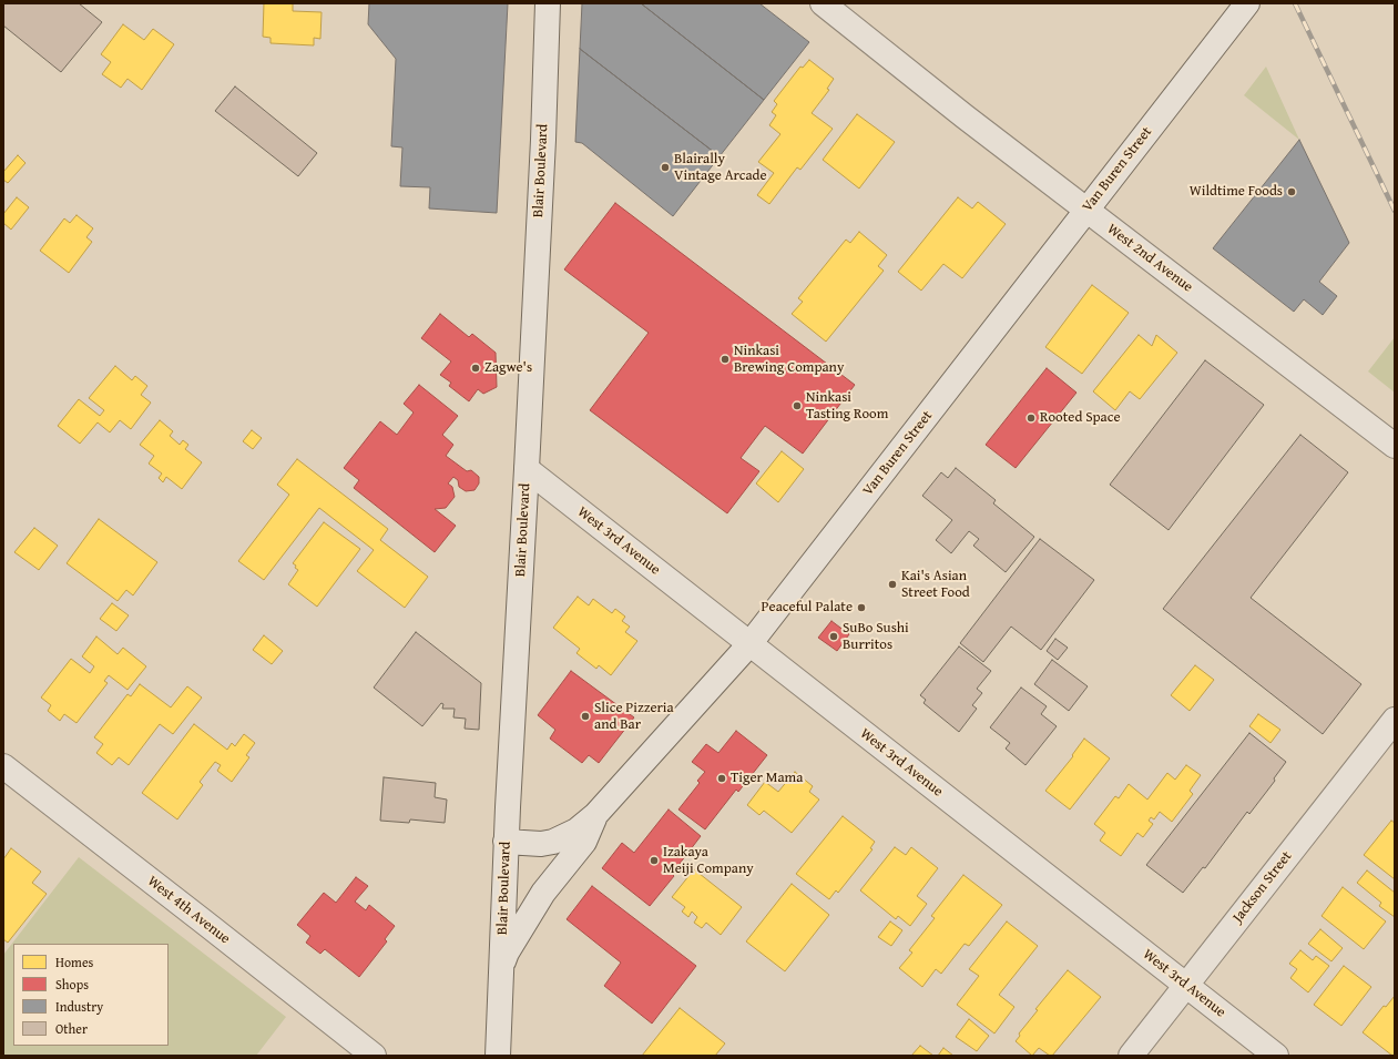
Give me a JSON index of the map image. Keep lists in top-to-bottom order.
{
  "streets": {
    "street": [
      "Van Buren Street",
      "Blair Boulevard",
      "West 2nd Avenue",
      "West 3rd Avenue",
      "Jackson Street",
      "West 4th Avenue"
    ]
  },
  "crossings": [
    ["Van Buren Street", "Blair Boulevard"],
    ["Van Buren Street", "West 2nd Avenue"],
    ["Van Buren Street", "West 3rd Avenue"],
    ["Blair Boulevard", "West 3rd Avenue"],
    ["West 3rd Avenue", "Jackson Street"]
  ],
  "places": [
    "Blairally Vintage Arcade",
    "Wildtime Foods",
    "Ninkasi Brewing Company",
    "Zagwe's",
    "Ninkasi Tasting Room",
    "Rooted Space",
    "Kai's Asian Street Food",
    "Peaceful Palate",
    "SuBo Sushi Burritos",
    "Slice Pizzeria and Bar",
    "Tiger Mama",
    "Izakaya Meiji Company"
  ],
  "legend": [
    "Homes",
    "Shops",
    "Industry",
    "Other"
  ]
}
